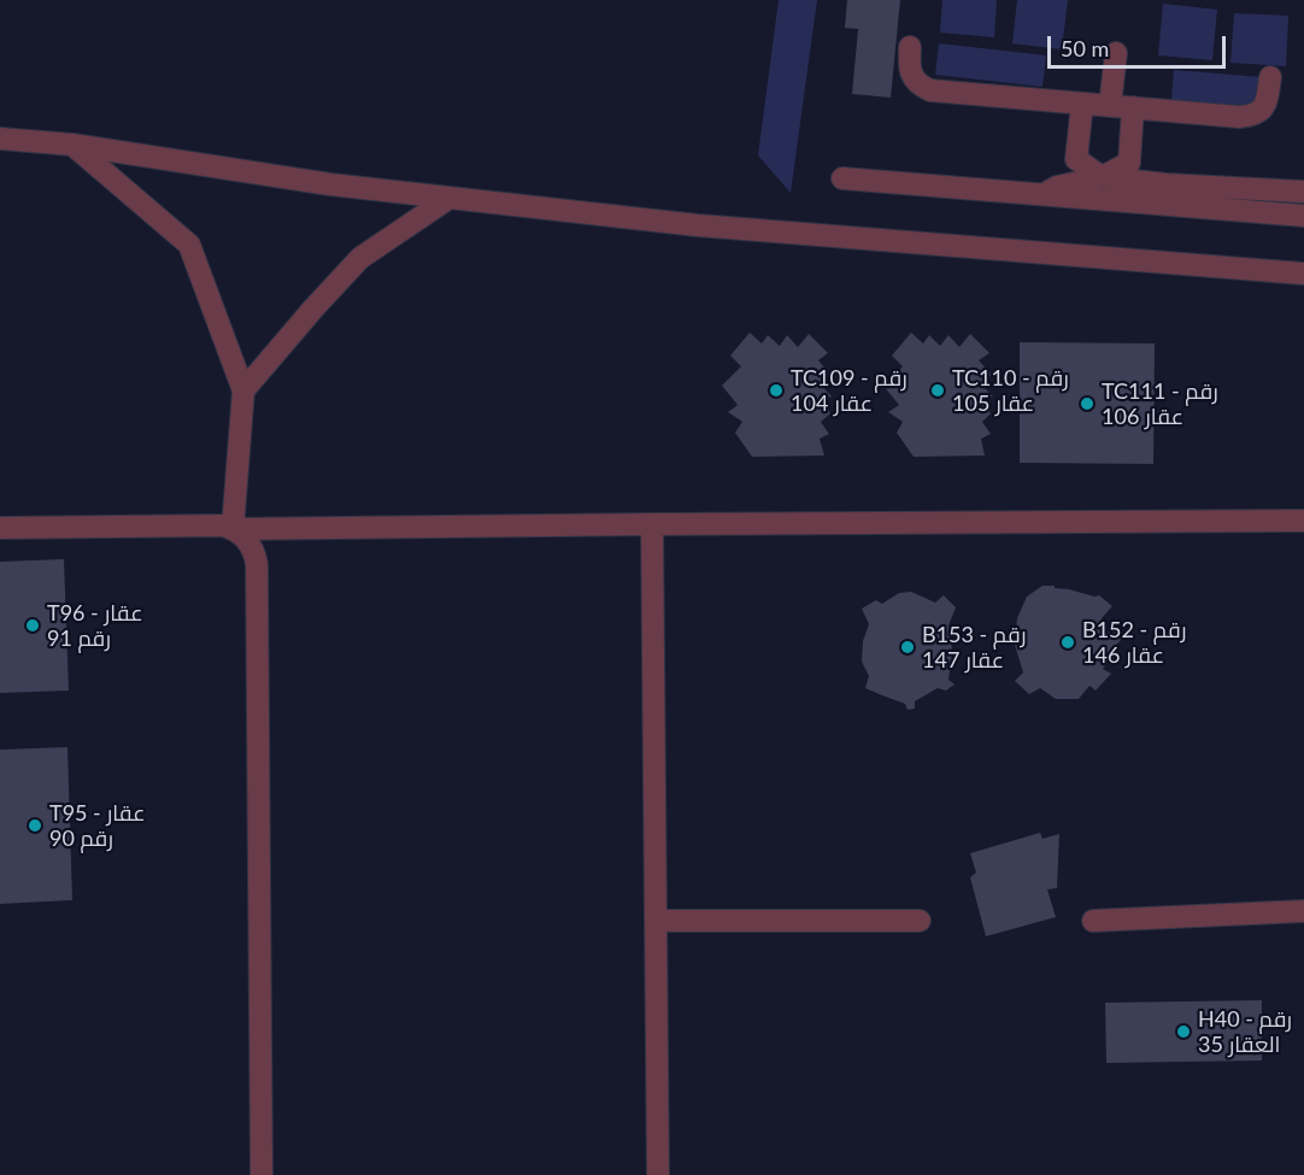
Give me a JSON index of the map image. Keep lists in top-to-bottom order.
{
  "places": [
    "TC109 - رقم عقار 104",
    "TC110 - رقم عقار 105",
    "TC111 - رقم عقار 106",
    "T96 - عقار رقم 91",
    "B152 - رقم عقار 146",
    "B153 - رقم عقار 147",
    "T95 - عقار رقم 90",
    "H40 - رقم العقار 35"
  ],
  "scale_bar": "50 m"
}
